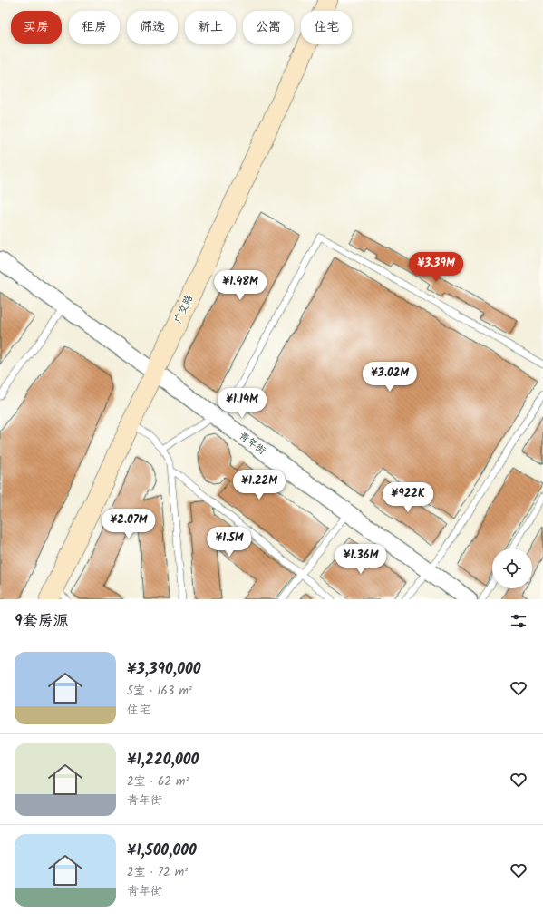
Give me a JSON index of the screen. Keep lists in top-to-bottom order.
{
  "streets": {
    "main road": ["广交路"],
    "street": ["青年街"]
  },
  "crossings": [
    ["广交路", "青年街"]
  ],
  "page": {
    "chip": [
      "买房",
      "租房",
      "筛选",
      "新上",
      "公寓",
      "住宅"
    ],
    "price": [
      "¥3.39M",
      "¥1.48M",
      "¥3.02M",
      "¥1.14M",
      "¥1.22M",
      "¥922K",
      "¥2.07M",
      "¥1.5M",
      "¥1.36M"
    ],
    "heading": "9套房源",
    "list": [
      {
        "name": "¥3,390,000",
        "note": "5室 · 163 m² · 住宅"
      },
      {
        "name": "¥1,220,000",
        "note": "2室 · 62 m² · 青年街"
      },
      {
        "name": "¥1,500,000",
        "note": "2室 · 72 m² · 青年街"
      }
    ]
  }
}
